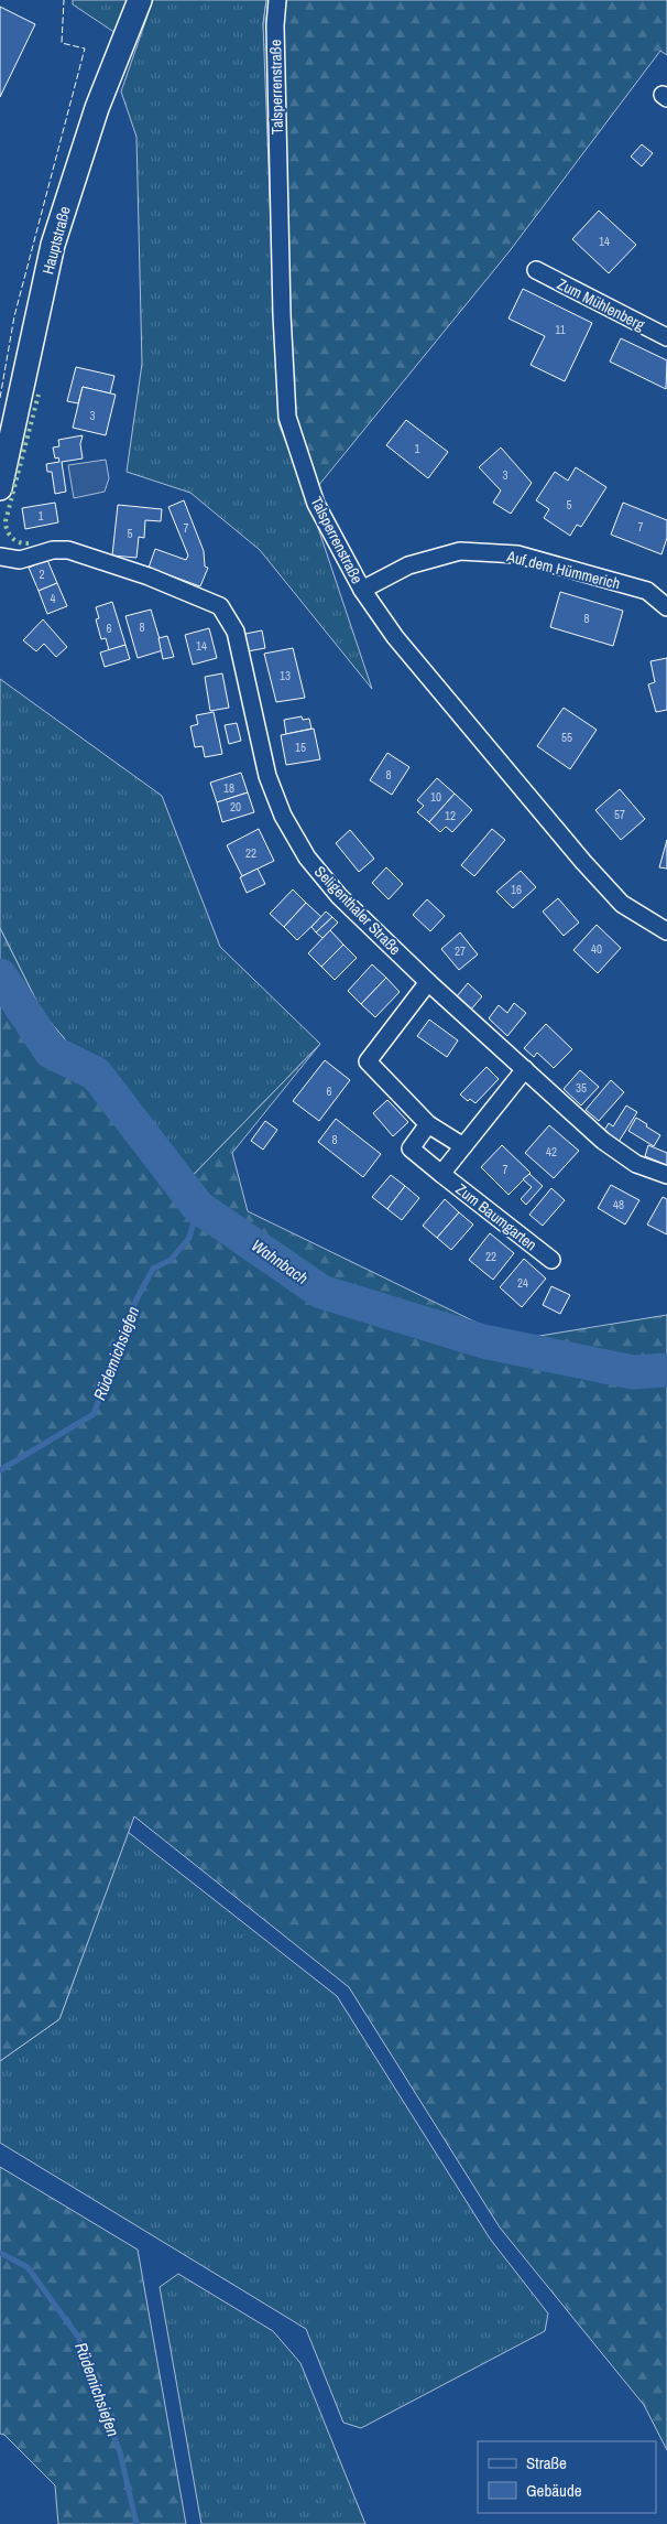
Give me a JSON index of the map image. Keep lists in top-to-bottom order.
{
  "streets": {
    "main road": ["Hauptstraße"],
    "street": [
      "Talsperrenstraße",
      "Zum Mühlenberg",
      "Auf dem Hümmerich",
      "Seligenthaler Straße",
      "Zum Baumgarten"
    ]
  },
  "crossings": [
    ["Talsperrenstraße", "Auf dem Hümmerich"],
    ["Seligenthaler Straße", "Zum Baumgarten"]
  ],
  "water": ["Wahnbach", "Rüdemichsiefen"],
  "house_numbers": [
    "14",
    "11",
    "3",
    "1",
    "3",
    "5",
    "1",
    "7",
    "7",
    "5",
    "2",
    "4",
    "8",
    "8",
    "6",
    "14",
    "13",
    "55",
    "15",
    "8",
    "18",
    "10",
    "20",
    "57",
    "12",
    "22",
    "16",
    "40",
    "27",
    "35",
    "6",
    "8",
    "42",
    "7",
    "48",
    "22",
    "24"
  ],
  "legend": ["Straße", "Gebäude"]
}
